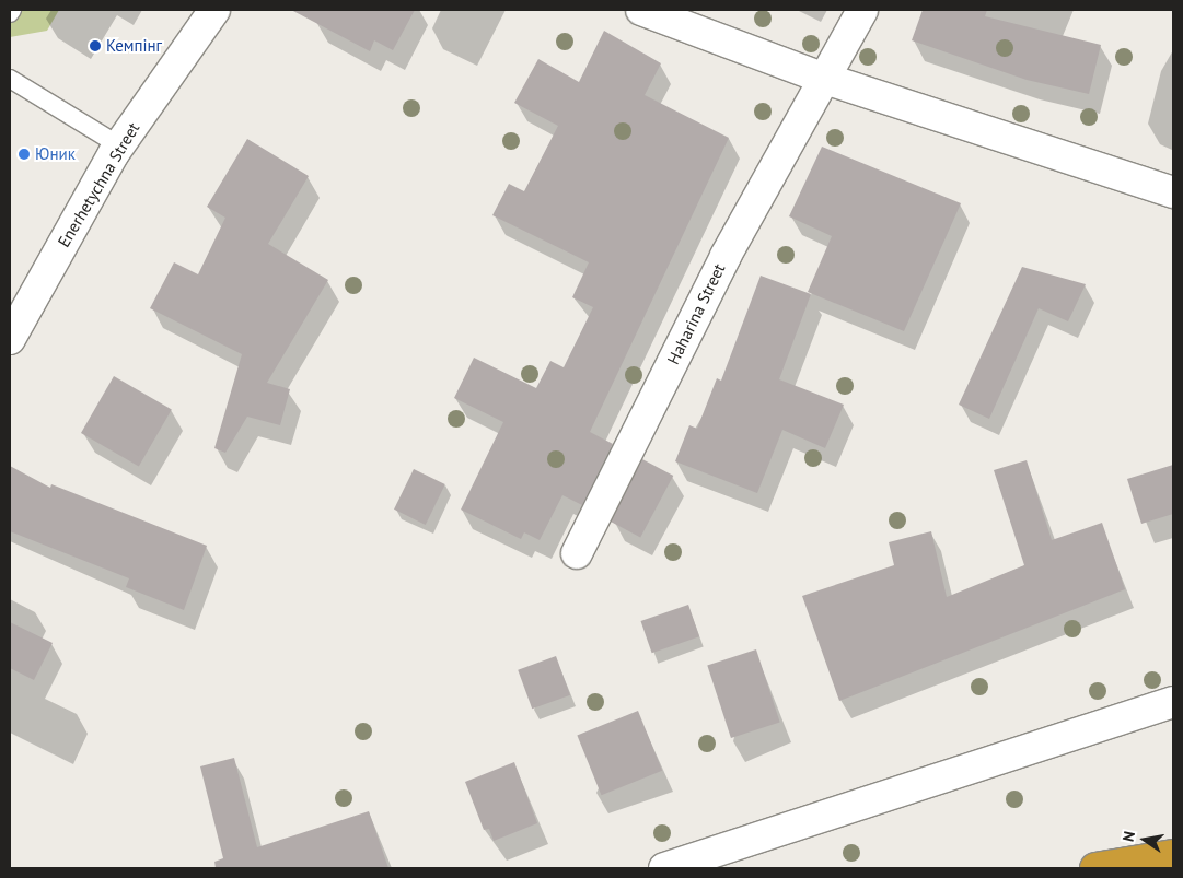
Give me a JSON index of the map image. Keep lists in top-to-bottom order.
{
  "streets": {
    "street": ["Enerhetychna Street", "Haharina Street"]
  },
  "places": ["Кемпінг", "Юник"],
  "north": "left"
}
